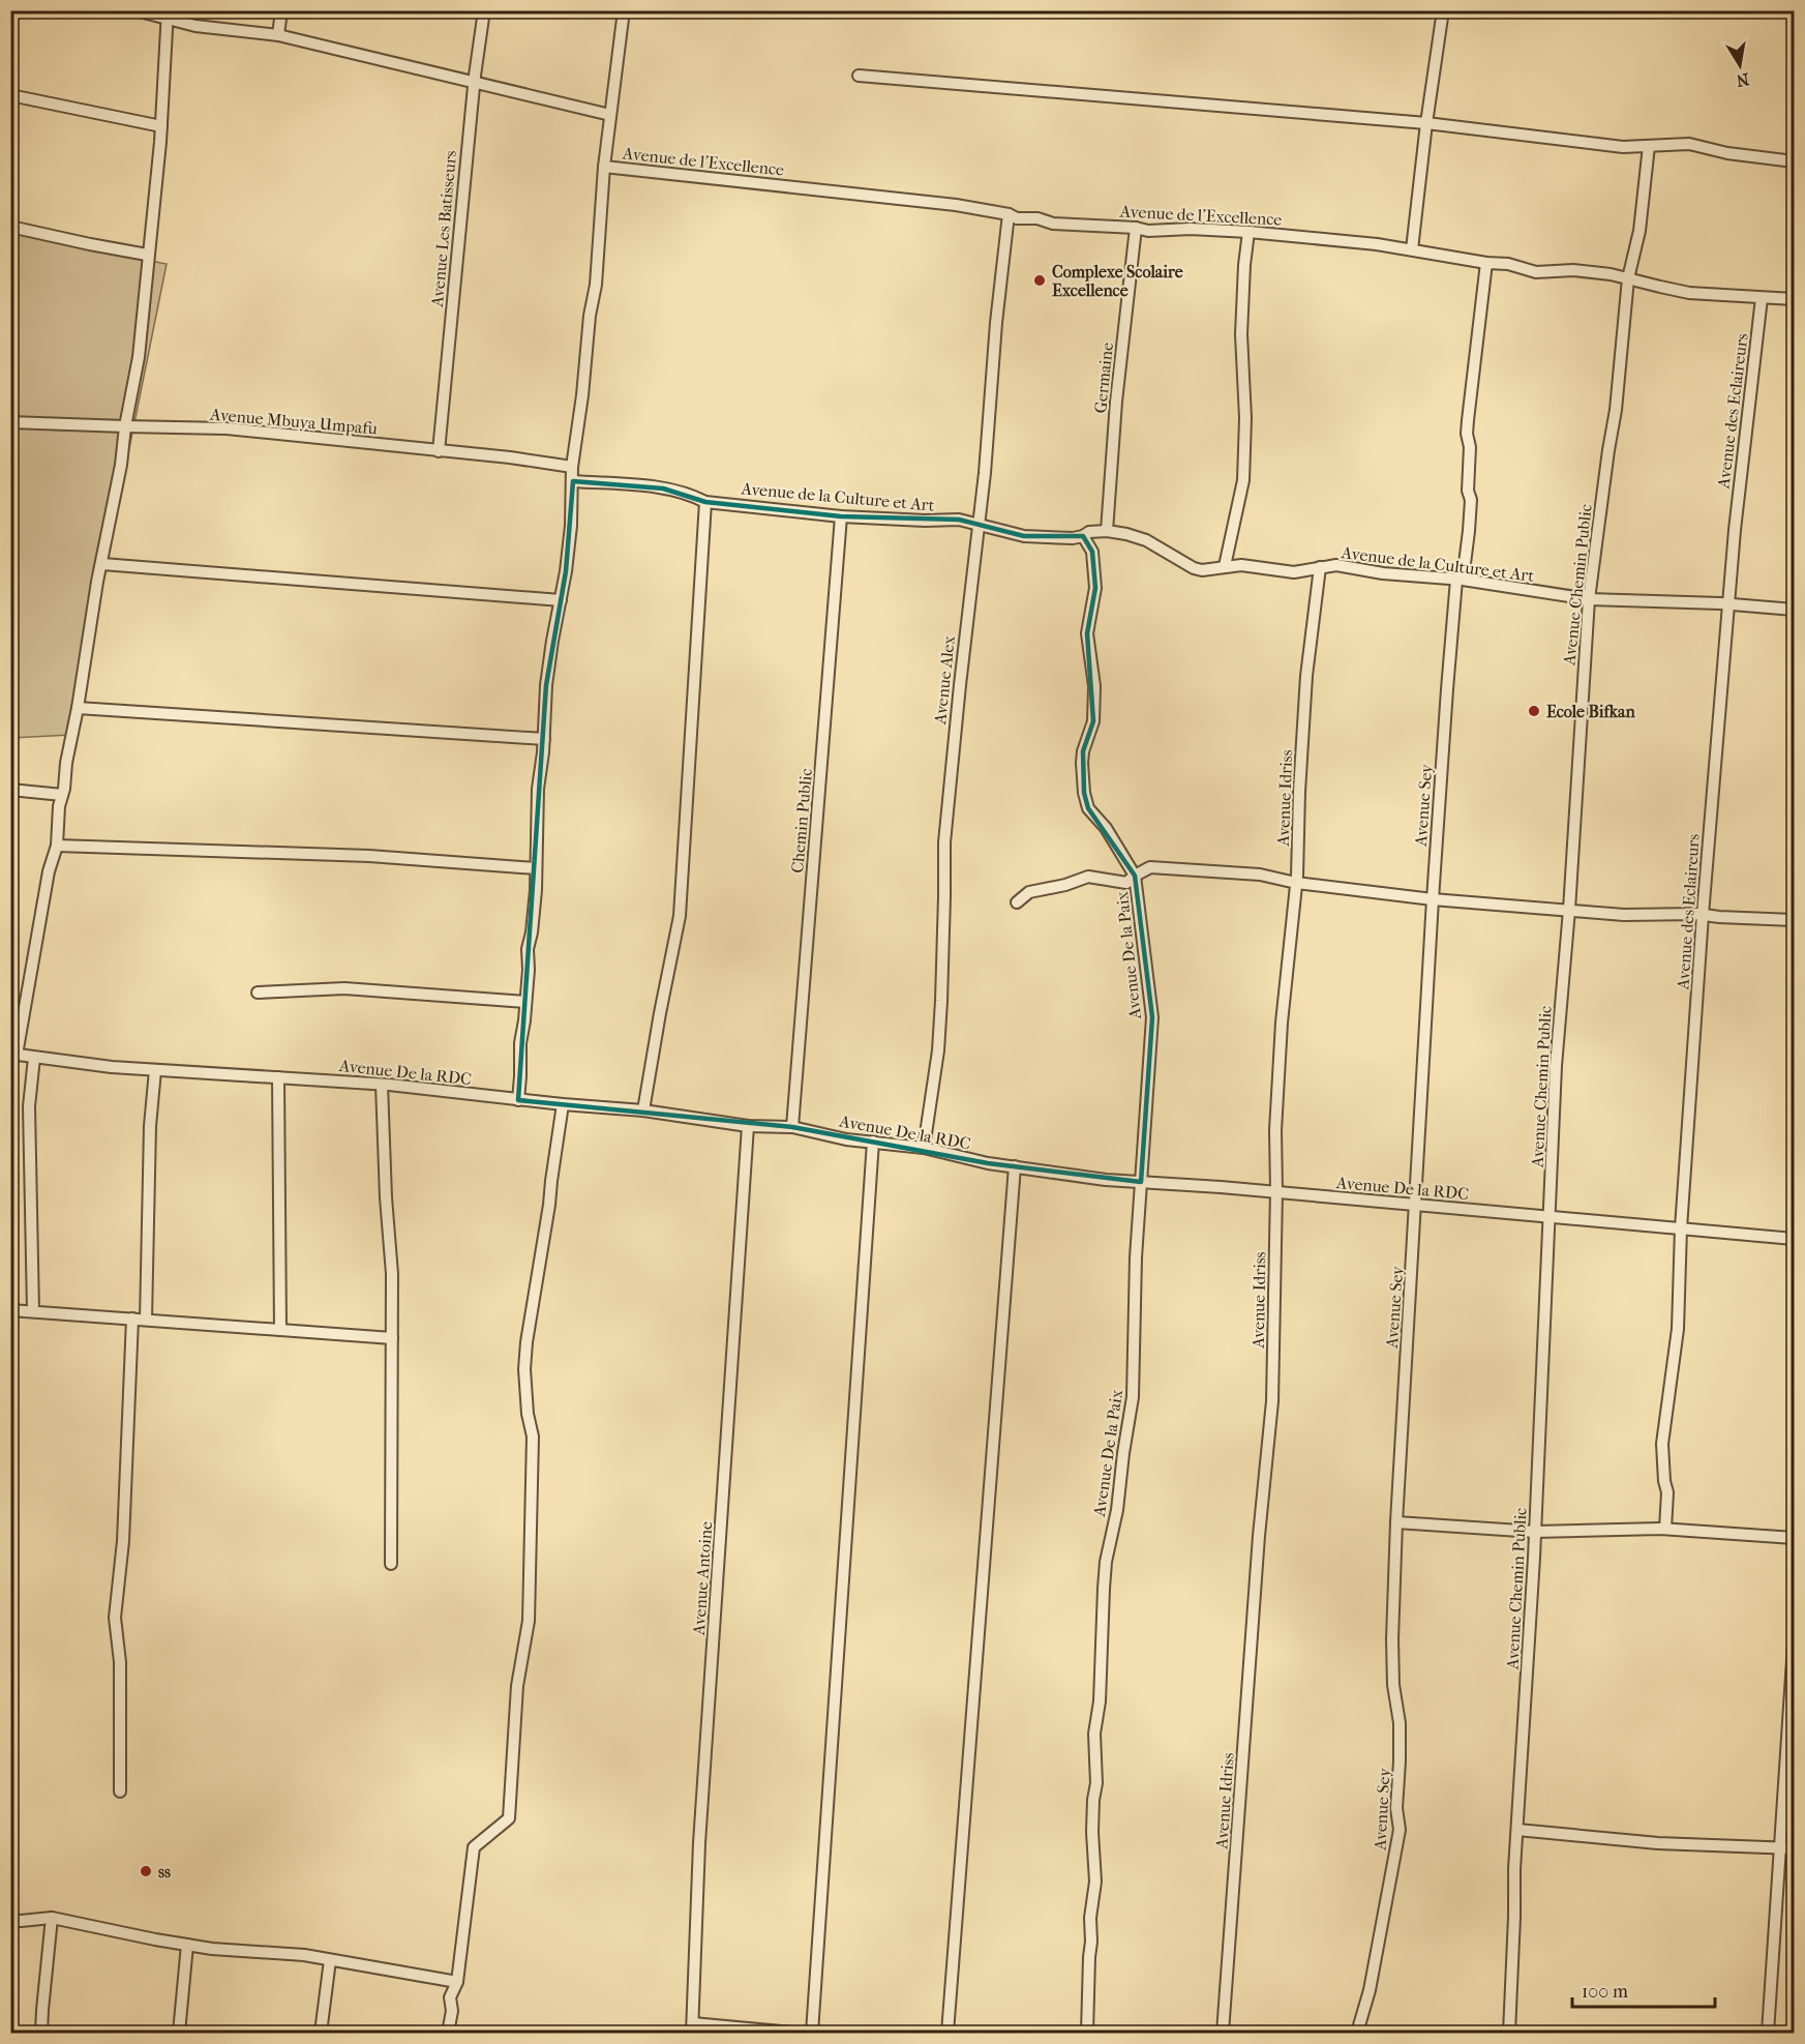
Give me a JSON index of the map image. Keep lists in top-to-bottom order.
{
  "streets": {
    "street": [
      "Avenue de l'Excellence",
      "Avenue Les Batisseurs",
      "Germaine",
      "Avenue des Eclaireurs",
      "Avenue Mbuya Umpafu",
      "Avenue de la Culture et Art",
      "Avenue Chemin Public",
      "Avenue Alex",
      "Avenue Idriss",
      "Avenue Sey",
      "Chemin Public",
      "Avenue De la Paix",
      "Avenue De la RDC",
      "Avenue Antoine"
    ]
  },
  "crossings": [
    ["Avenue de l'Excellence", "Germaine"],
    ["Avenue de l'Excellence", "Avenue des Eclaireurs"],
    ["Avenue de l'Excellence", "Avenue Chemin Public"],
    ["Avenue de l'Excellence", "Avenue Alex"],
    ["Avenue de l'Excellence", "Avenue Sey"],
    ["Avenue Les Batisseurs", "Avenue Mbuya Umpafu"],
    ["Germaine", "Avenue de la Culture et Art"],
    ["Avenue des Eclaireurs", "Avenue de la Culture et Art"],
    ["Avenue des Eclaireurs", "Avenue De la RDC"],
    ["Avenue de la Culture et Art", "Avenue Chemin Public"],
    ["Avenue de la Culture et Art", "Avenue Alex"],
    ["Avenue de la Culture et Art", "Avenue Idriss"],
    ["Avenue de la Culture et Art", "Avenue Sey"],
    ["Avenue de la Culture et Art", "Chemin Public"],
    ["Avenue Chemin Public", "Avenue De la RDC"],
    ["Avenue Alex", "Avenue De la RDC"],
    ["Avenue Idriss", "Avenue De la RDC"],
    ["Avenue Sey", "Avenue De la RDC"],
    ["Chemin Public", "Avenue De la RDC"],
    ["Avenue De la Paix", "Avenue De la RDC"],
    ["Avenue De la RDC", "Avenue Antoine"]
  ],
  "places": ["Complexe Scolaire Excellence", "Ecole Bifkan", "ss"],
  "scale_bar": "100 m",
  "north": "bottom"
}
